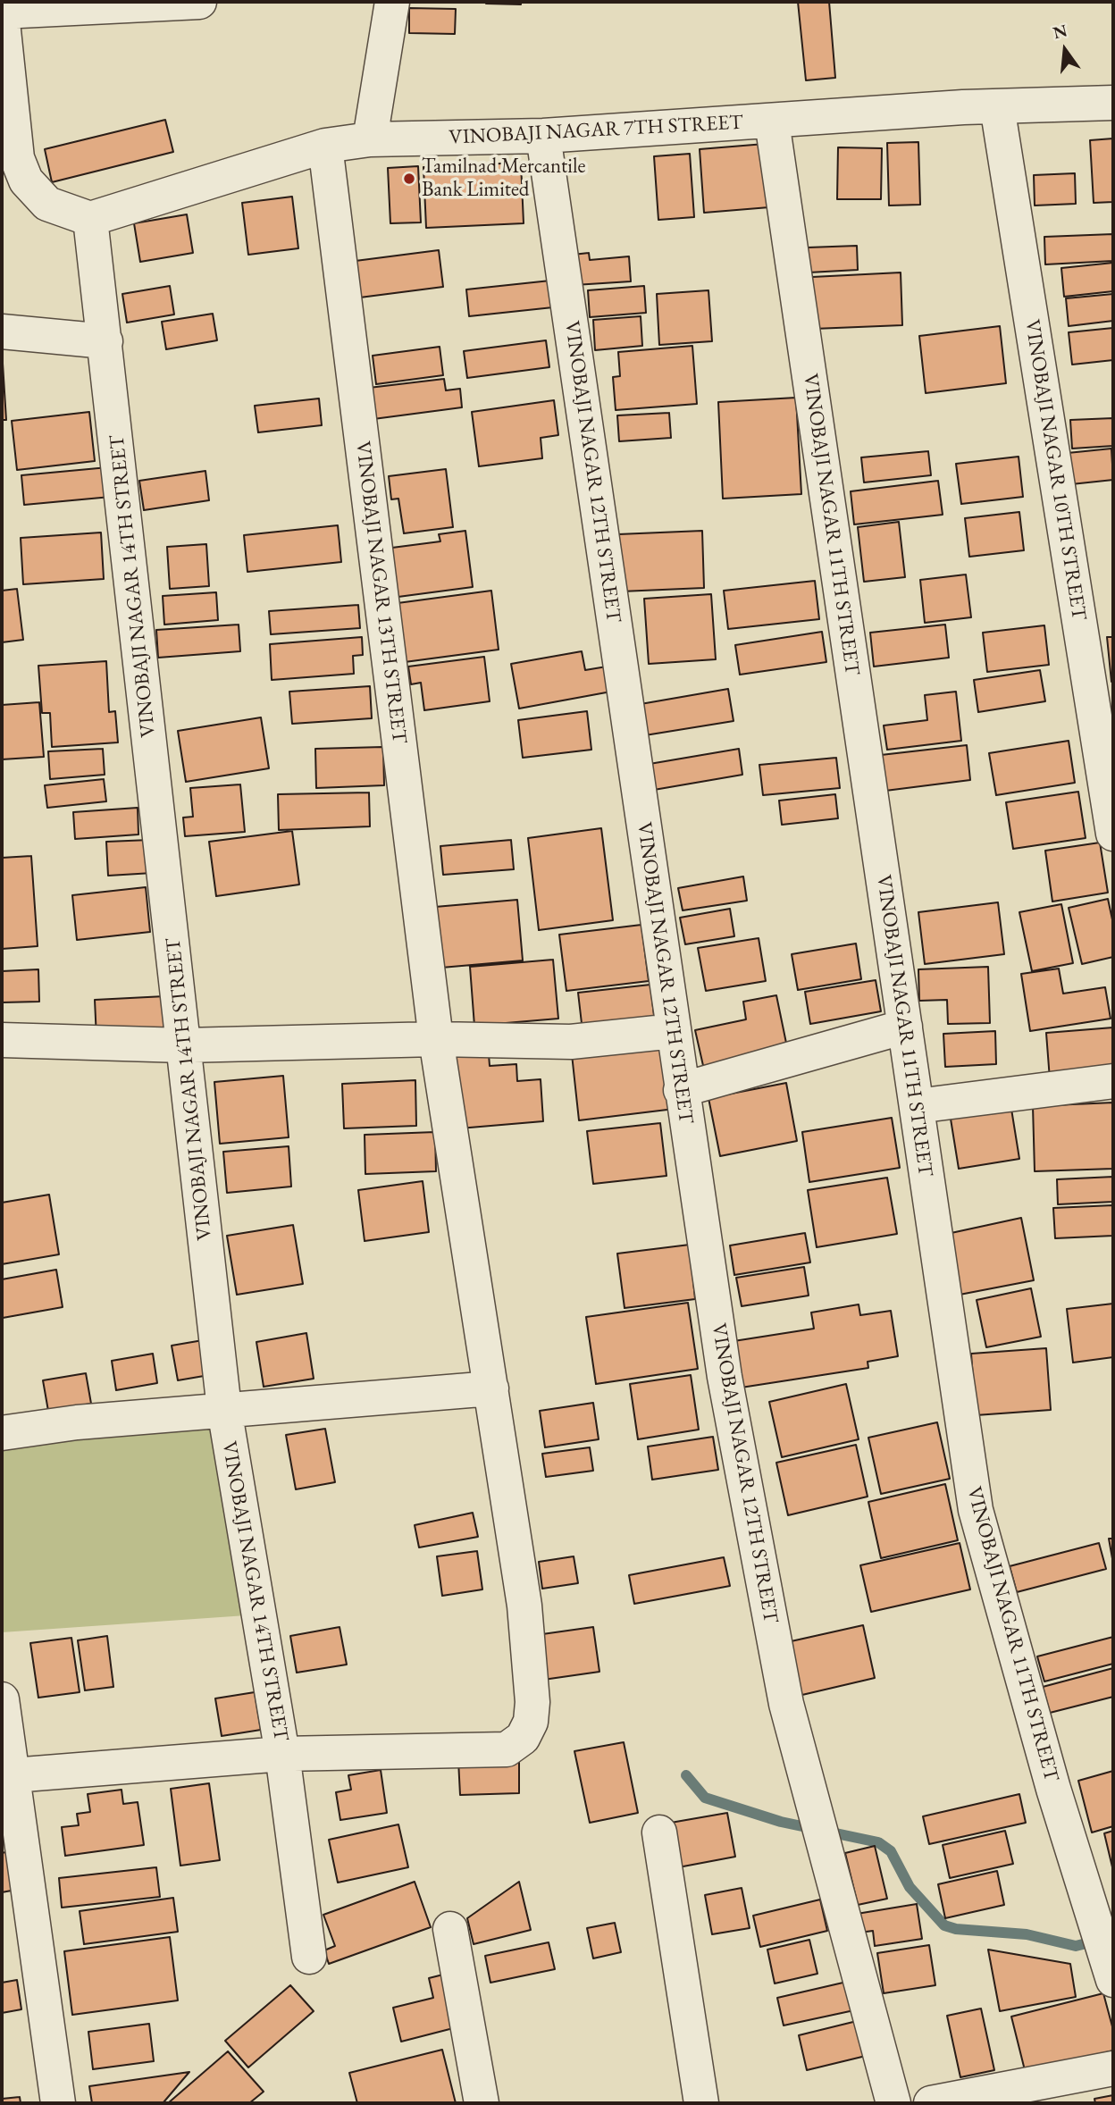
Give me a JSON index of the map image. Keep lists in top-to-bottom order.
{
  "streets": {
    "street": [
      "VINOBAJI NAGAR 7TH STREET",
      "VINOBAJI NAGAR 10TH STREET",
      "VINOBAJI NAGAR 12TH STREET",
      "VINOBAJI NAGAR 11TH STREET",
      "VINOBAJI NAGAR 14TH STREET",
      "VINOBAJI NAGAR 13TH STREET"
    ]
  },
  "crossings": [
    ["VINOBAJI NAGAR 7TH STREET", "VINOBAJI NAGAR 10TH STREET"],
    ["VINOBAJI NAGAR 7TH STREET", "VINOBAJI NAGAR 12TH STREET"],
    ["VINOBAJI NAGAR 7TH STREET", "VINOBAJI NAGAR 11TH STREET"],
    ["VINOBAJI NAGAR 7TH STREET", "VINOBAJI NAGAR 14TH STREET"],
    ["VINOBAJI NAGAR 7TH STREET", "VINOBAJI NAGAR 13TH STREET"],
    ["VINOBAJI NAGAR 14TH STREET", "VINOBAJI NAGAR 13TH STREET"]
  ],
  "places": ["Tamilnad Mercantile Bank Limited"],
  "north": "top"
}
